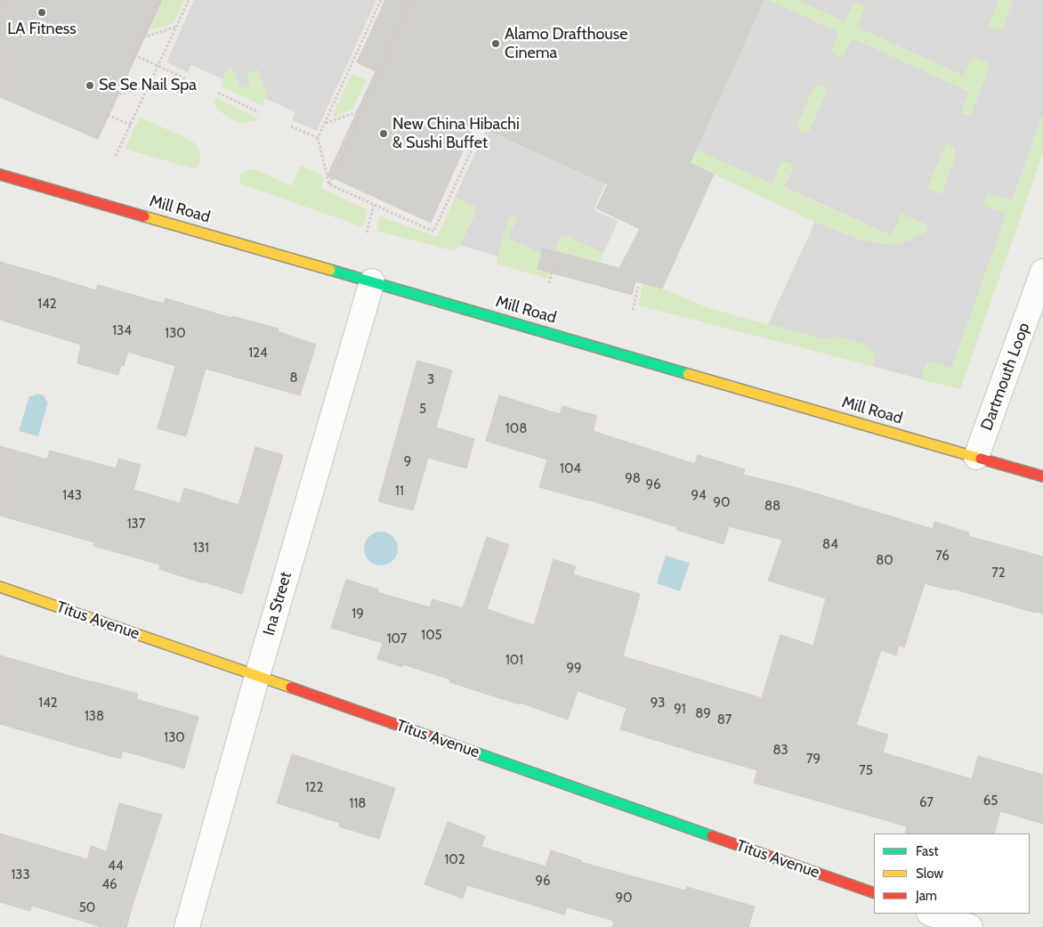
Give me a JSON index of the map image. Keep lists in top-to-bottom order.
{
  "streets": {
    "street": [
      "Mill Road",
      "Dartmouth Loop",
      "Ina Street",
      "Titus Avenue"
    ]
  },
  "crossings": [
    ["Mill Road", "Dartmouth Loop"],
    ["Mill Road", "Ina Street"],
    ["Ina Street", "Titus Avenue"]
  ],
  "places": [
    "LA Fitness",
    "Alamo Drafthouse Cinema",
    "Se Se Nail Spa",
    "New China Hibachi & Sushi Buffet"
  ],
  "house_numbers": [
    "142",
    "134",
    "130",
    "124",
    "8",
    "3",
    "5",
    "108",
    "9",
    "104",
    "98",
    "96",
    "11",
    "143",
    "94",
    "90",
    "88",
    "137",
    "84",
    "131",
    "76",
    "80",
    "72",
    "19",
    "105",
    "107",
    "101",
    "99",
    "142",
    "93",
    "91",
    "89",
    "138",
    "87",
    "130",
    "83",
    "79",
    "75",
    "122",
    "65",
    "67",
    "118",
    "102",
    "44",
    "133",
    "96",
    "46",
    "90",
    "50"
  ],
  "legend": ["Fast", "Slow", "Jam"]
}
